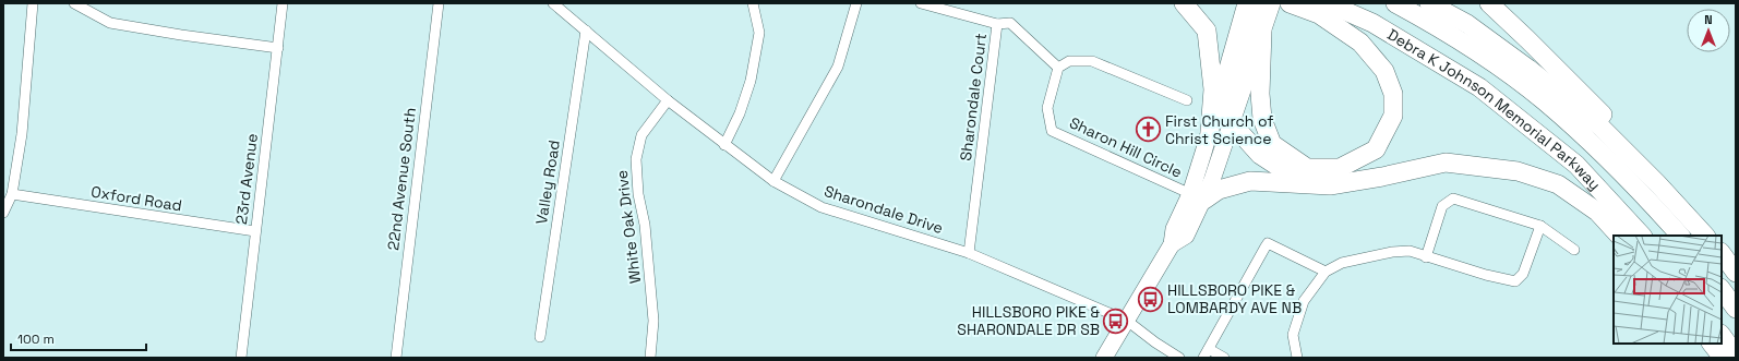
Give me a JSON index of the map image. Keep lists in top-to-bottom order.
{
  "streets": {
    "highway": ["Debra K Johnson Memorial Parkway"],
    "street": [
      "Sharondale Court",
      "Sharon Hill Circle",
      "23rd Avenue",
      "22nd Avenue South",
      "Valley Road",
      "Oxford Road",
      "Sharondale Drive",
      "White Oak Drive"
    ]
  },
  "crossings": [
    ["Sharondale Court", "Sharondale Drive"],
    ["23rd Avenue", "Oxford Road"],
    ["Valley Road", "Sharondale Drive"],
    ["Sharondale Drive", "White Oak Drive"]
  ],
  "places": {
    "church": ["First Church of Christ Science"],
    "bus stop": ["HILLSBORO PIKE & LOMBARDY AVE NB", "HILLSBORO PIKE & SHARONDALE DR SB"]
  },
  "scale_bar": "100 m",
  "north": "top"
}
